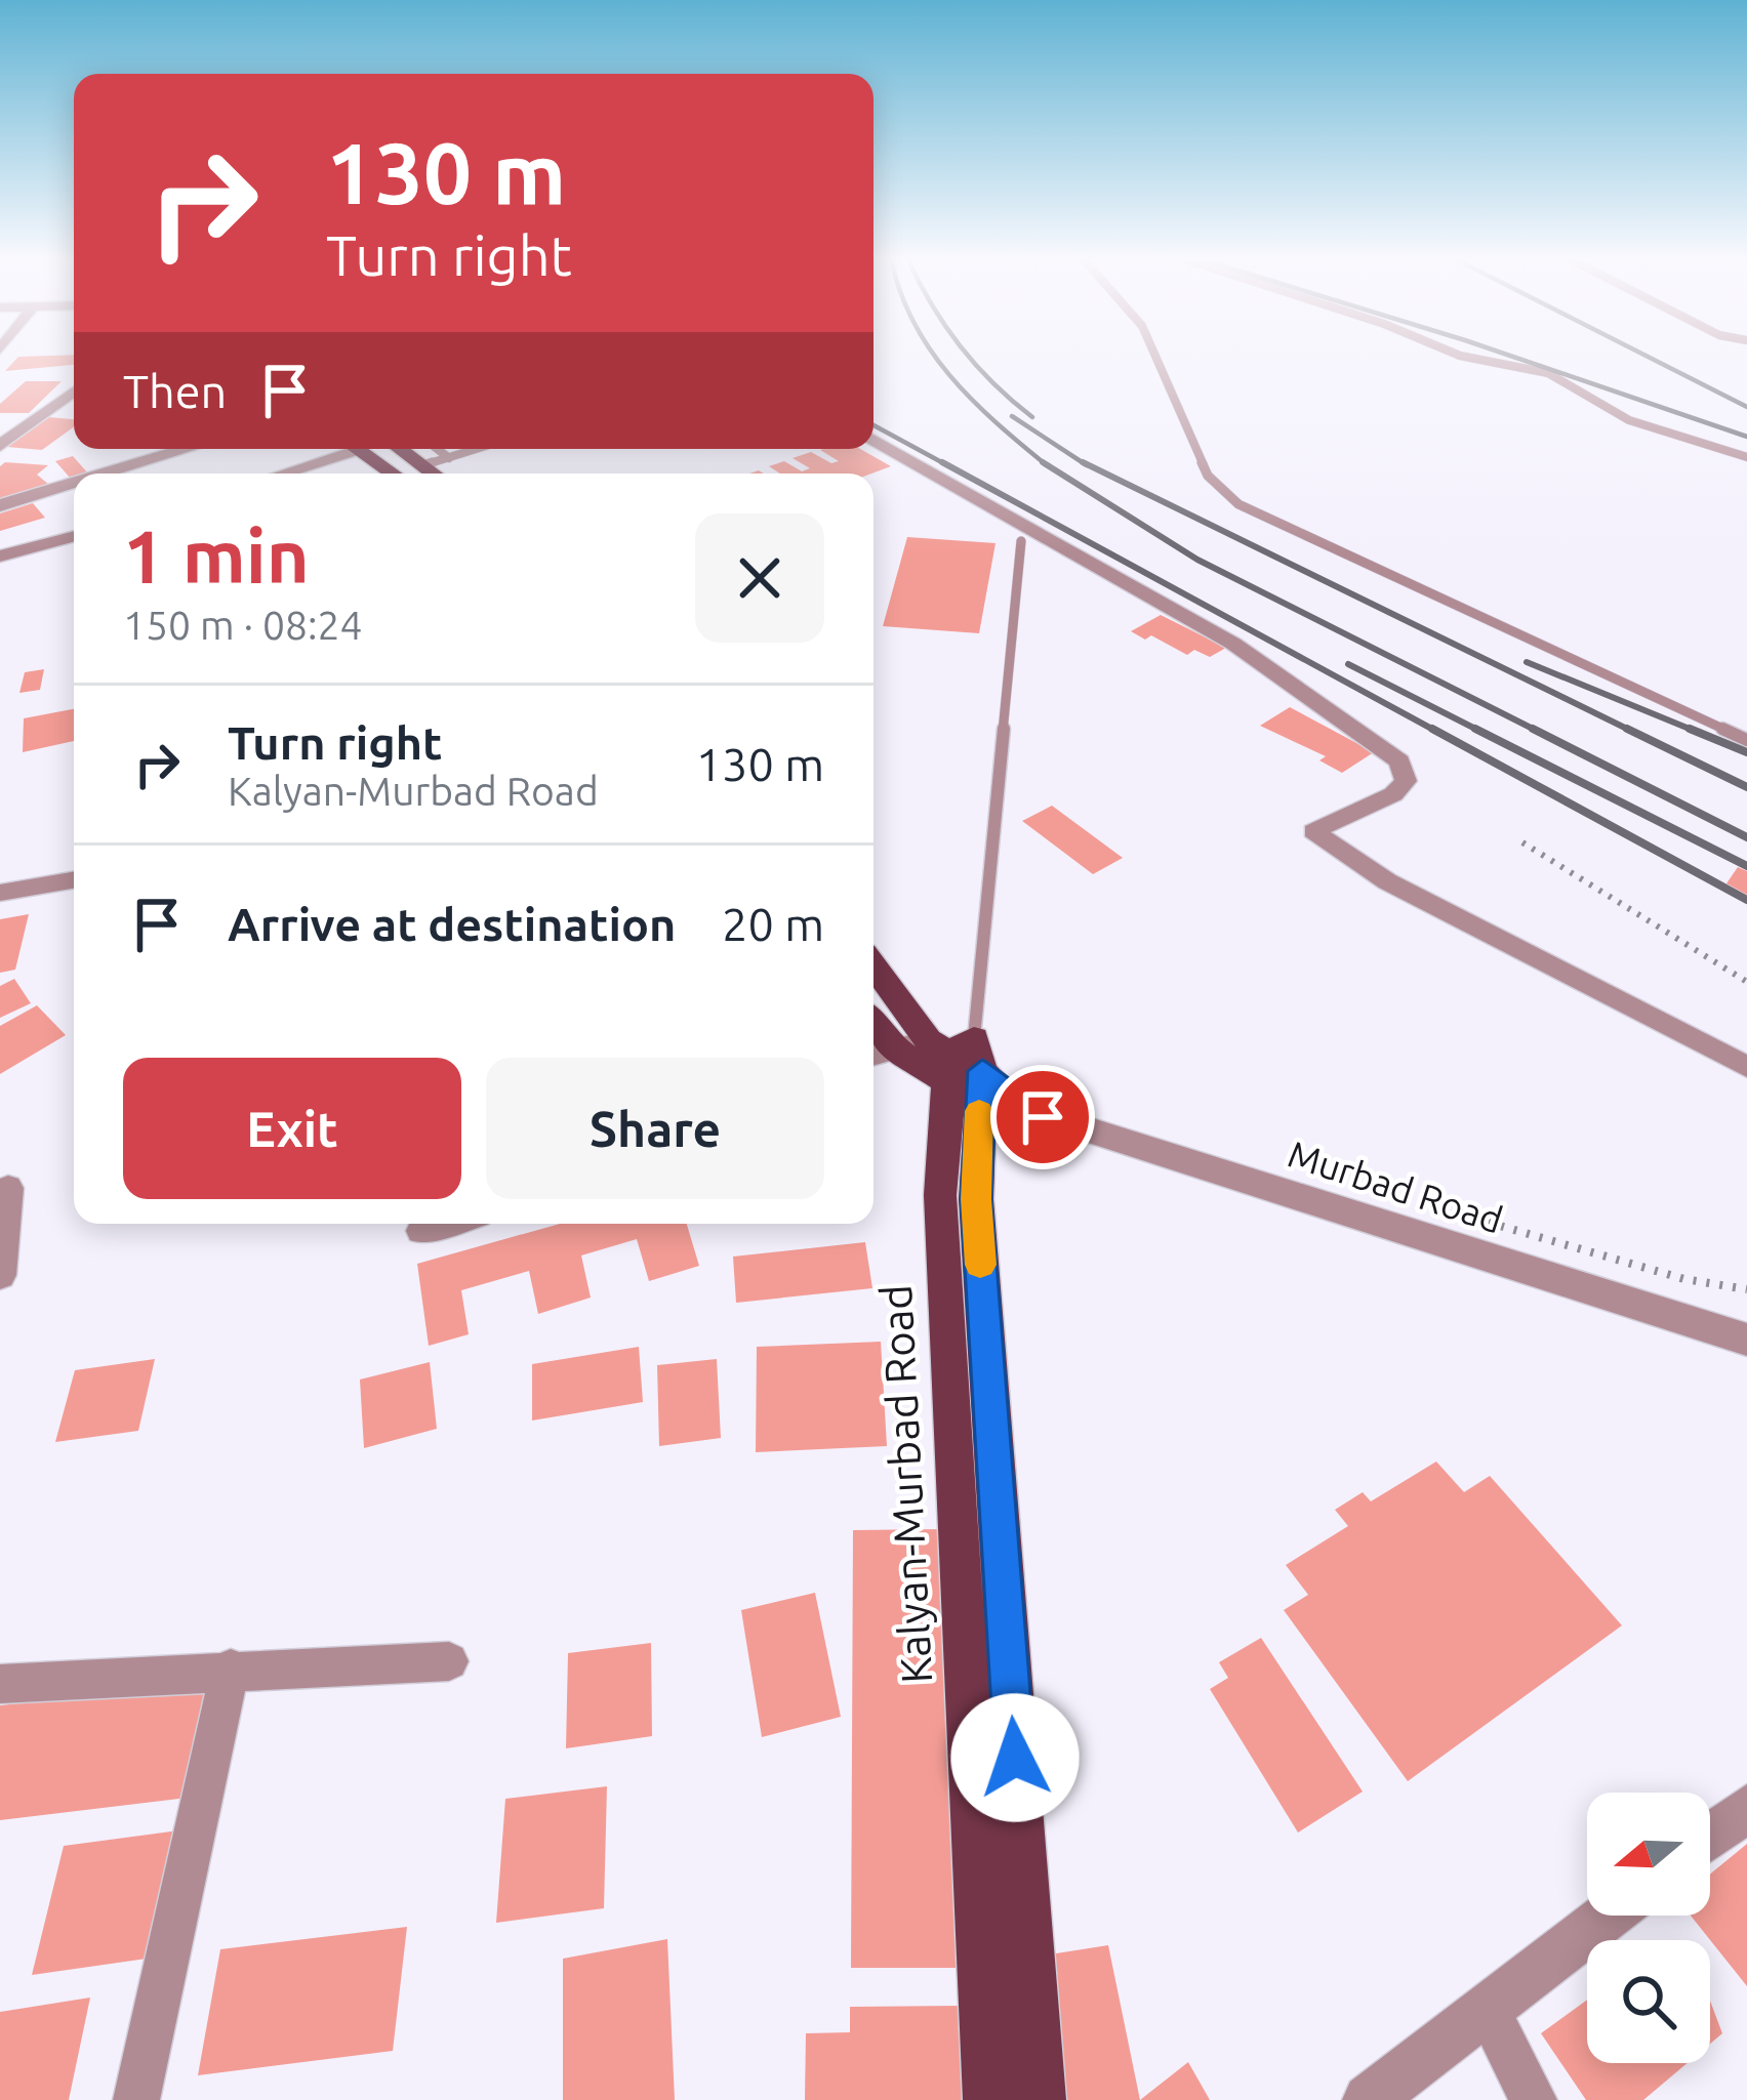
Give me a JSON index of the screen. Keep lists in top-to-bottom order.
{
  "streets": {
    "street": ["Murbad Road"]
  },
  "north": "left",
  "page": {
    "turn": ["130 m", "Turn right"],
    "then": "Then",
    "heading": ["1 min", "150 m · 08:24"],
    "list": [
      {
        "name": "Turn right",
        "note": "Kalyan-Murbad Road",
        "value": "130 m"
      },
      {
        "name": "Arrive at destination",
        "value": "20 m"
      }
    ],
    "buttons": ["Exit", "Share"]
  }
}
